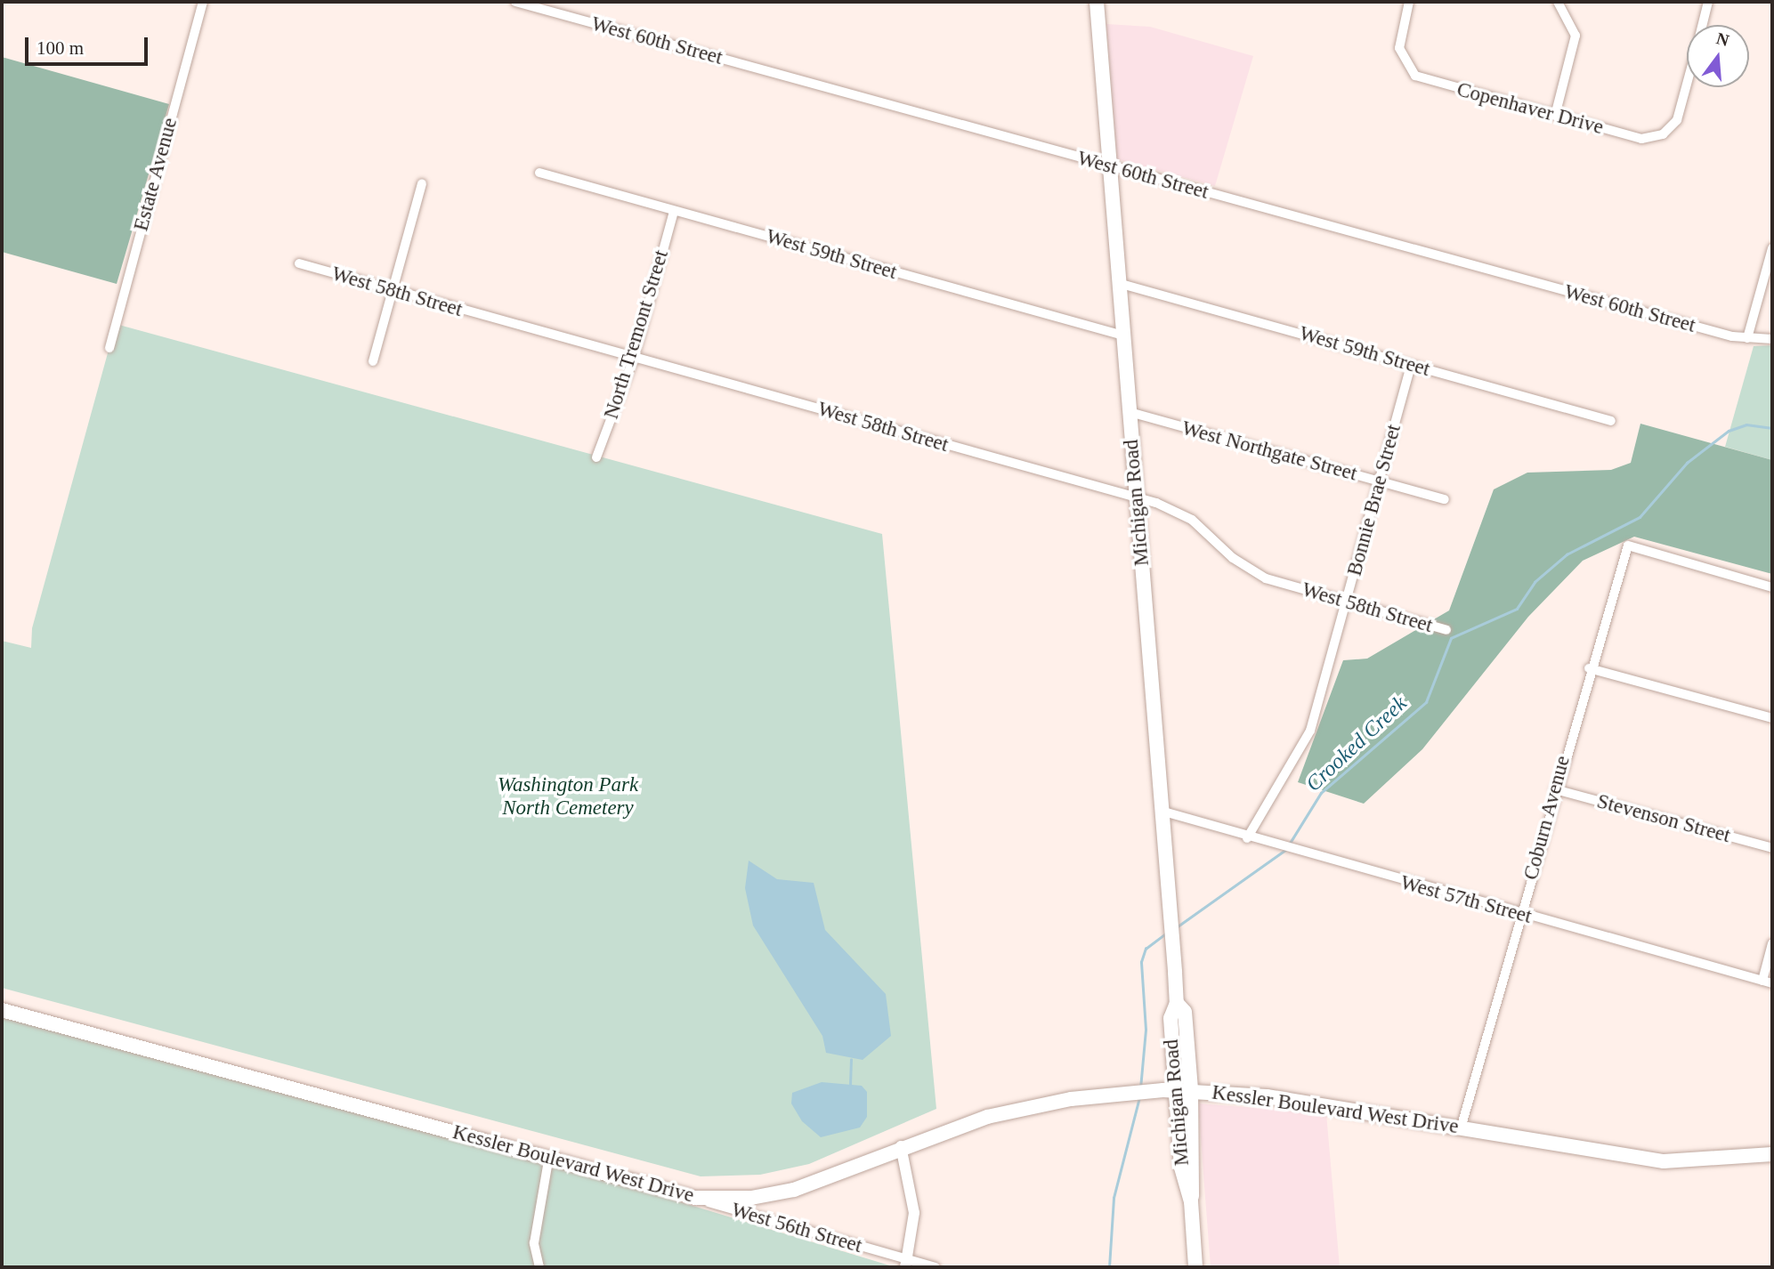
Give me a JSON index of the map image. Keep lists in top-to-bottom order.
{
  "streets": {
    "main road": ["Michigan Road", "Kessler Boulevard West Drive"],
    "street": [
      "West 60th Street",
      "Copenhaver Drive",
      "Estate Avenue",
      "West 59th Street",
      "West 58th Street",
      "North Tremont Street",
      "West Northgate Street",
      "Bonnie Brae Street",
      "Coburn Avenue",
      "Stevenson Street",
      "West 57th Street",
      "West 56th Street"
    ]
  },
  "crossings": [
    ["West 60th Street", "Michigan Road"],
    ["West 59th Street", "North Tremont Street"],
    ["West 59th Street", "Bonnie Brae Street"],
    ["West 59th Street", "Michigan Road"],
    ["West 58th Street", "North Tremont Street"],
    ["West 58th Street", "Bonnie Brae Street"],
    ["West 58th Street", "Michigan Road"],
    ["West Northgate Street", "Bonnie Brae Street"],
    ["West Northgate Street", "Michigan Road"],
    ["Bonnie Brae Street", "West 57th Street"],
    ["Michigan Road", "West 57th Street"],
    ["Michigan Road", "Kessler Boulevard West Drive"],
    ["Coburn Avenue", "Stevenson Street"],
    ["Coburn Avenue", "West 57th Street"],
    ["Coburn Avenue", "Kessler Boulevard West Drive"],
    ["Kessler Boulevard West Drive", "West 56th Street"]
  ],
  "water": ["Crooked Creek"],
  "parks": ["Washington Park North Cemetery"],
  "scale_bar": "100 m",
  "north": "top"
}
